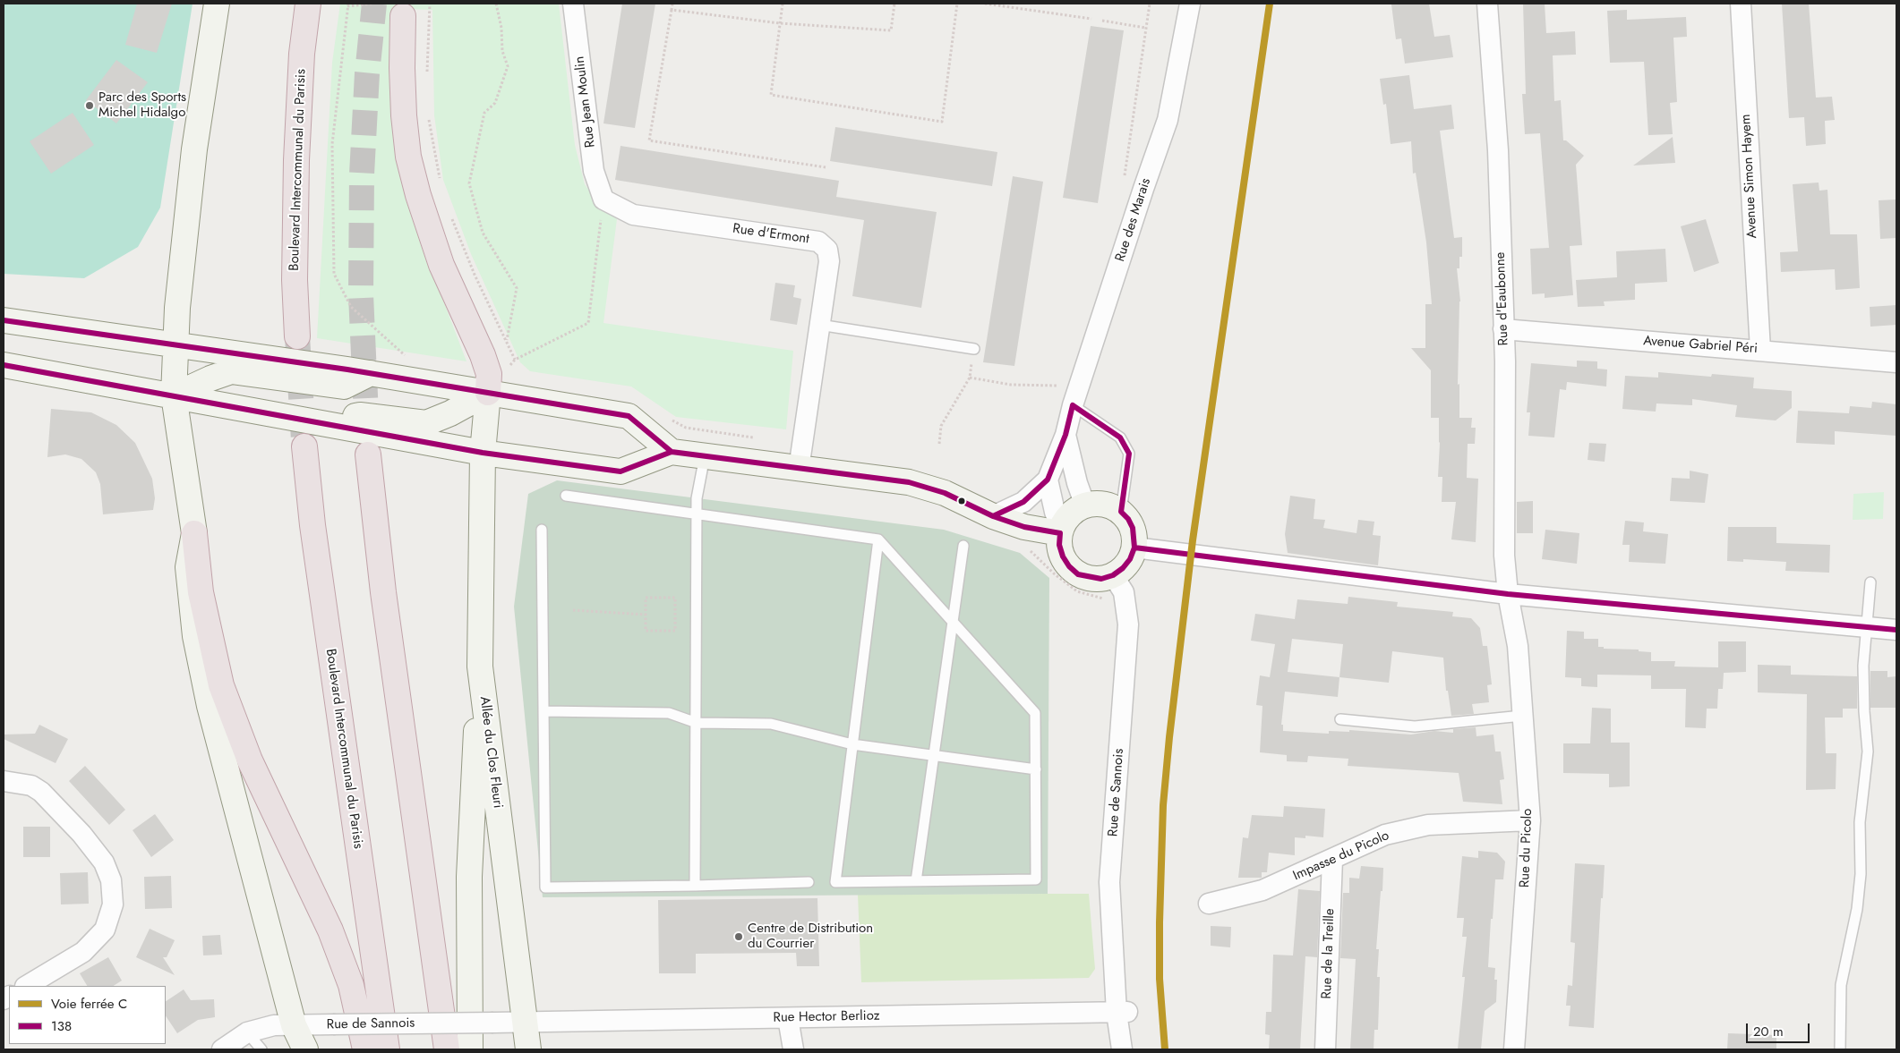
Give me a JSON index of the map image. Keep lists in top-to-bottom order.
{
  "streets": {
    "highway": ["Boulevard Intercommunal du Parisis"],
    "main road": ["Allée du Clos Fleuri"],
    "street": [
      "Rue Jean Moulin",
      "Avenue Simon Hayem",
      "Rue des Marais",
      "Rue d'Ermont",
      "Rue d'Eaubonne",
      "Avenue Gabriel Péri",
      "Rue de Sannois",
      "Rue du Picolo",
      "Impasse du Picolo",
      "Rue de la Treille",
      "Rue Hector Berlioz"
    ]
  },
  "crossings": [
    ["Rue Jean Moulin", "Rue d'Ermont"],
    ["Avenue Simon Hayem", "Avenue Gabriel Péri"],
    ["Rue des Marais", "Rue de Sannois"],
    ["Rue d'Eaubonne", "Avenue Gabriel Péri"],
    ["Rue d'Eaubonne", "Rue du Picolo"],
    ["Allée du Clos Fleuri", "Rue de Sannois"],
    ["Allée du Clos Fleuri", "Rue Hector Berlioz"],
    ["Rue de Sannois", "Rue Hector Berlioz"],
    ["Rue du Picolo", "Impasse du Picolo"],
    ["Impasse du Picolo", "Rue de la Treille"]
  ],
  "places": ["Parc des Sports Michel Hidalgo", "Centre de Distribution du Courrier"],
  "lines": ["rail line C", "transit line 138"],
  "legend": ["Voie ferrée C", "138"],
  "scale_bar": "20 m"
}
